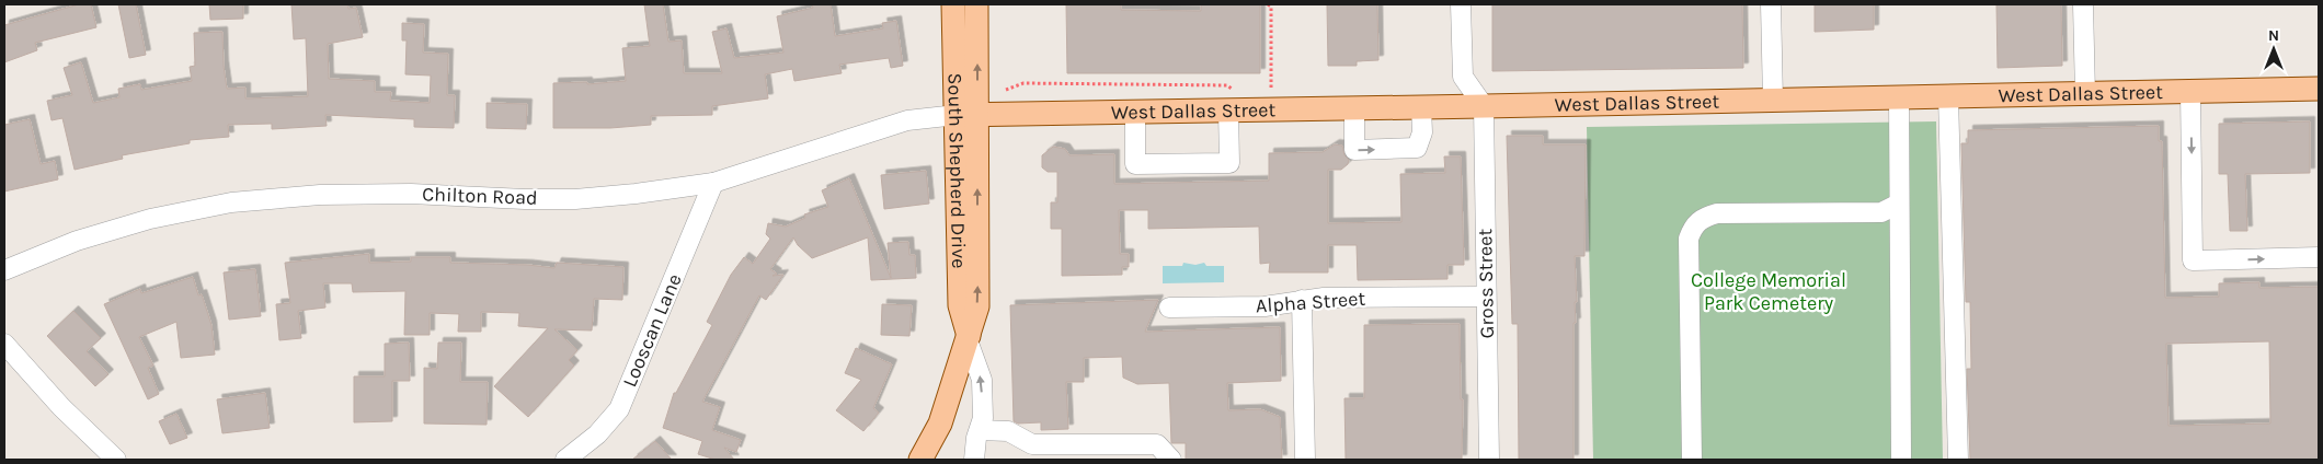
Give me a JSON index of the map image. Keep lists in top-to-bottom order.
{
  "streets": {
    "main road": ["West Dallas Street", "South Shepherd Drive"],
    "street": [
      "Chilton Road",
      "Gross Street",
      "Alpha Street",
      "Looscan Lane"
    ]
  },
  "crossings": [
    ["West Dallas Street", "South Shepherd Drive"],
    ["West Dallas Street", "Chilton Road"],
    ["West Dallas Street", "Gross Street"],
    ["South Shepherd Drive", "Chilton Road"],
    ["Chilton Road", "Looscan Lane"],
    ["Gross Street", "Alpha Street"]
  ],
  "parks": ["College Memorial Park Cemetery"],
  "north": "top"
}
